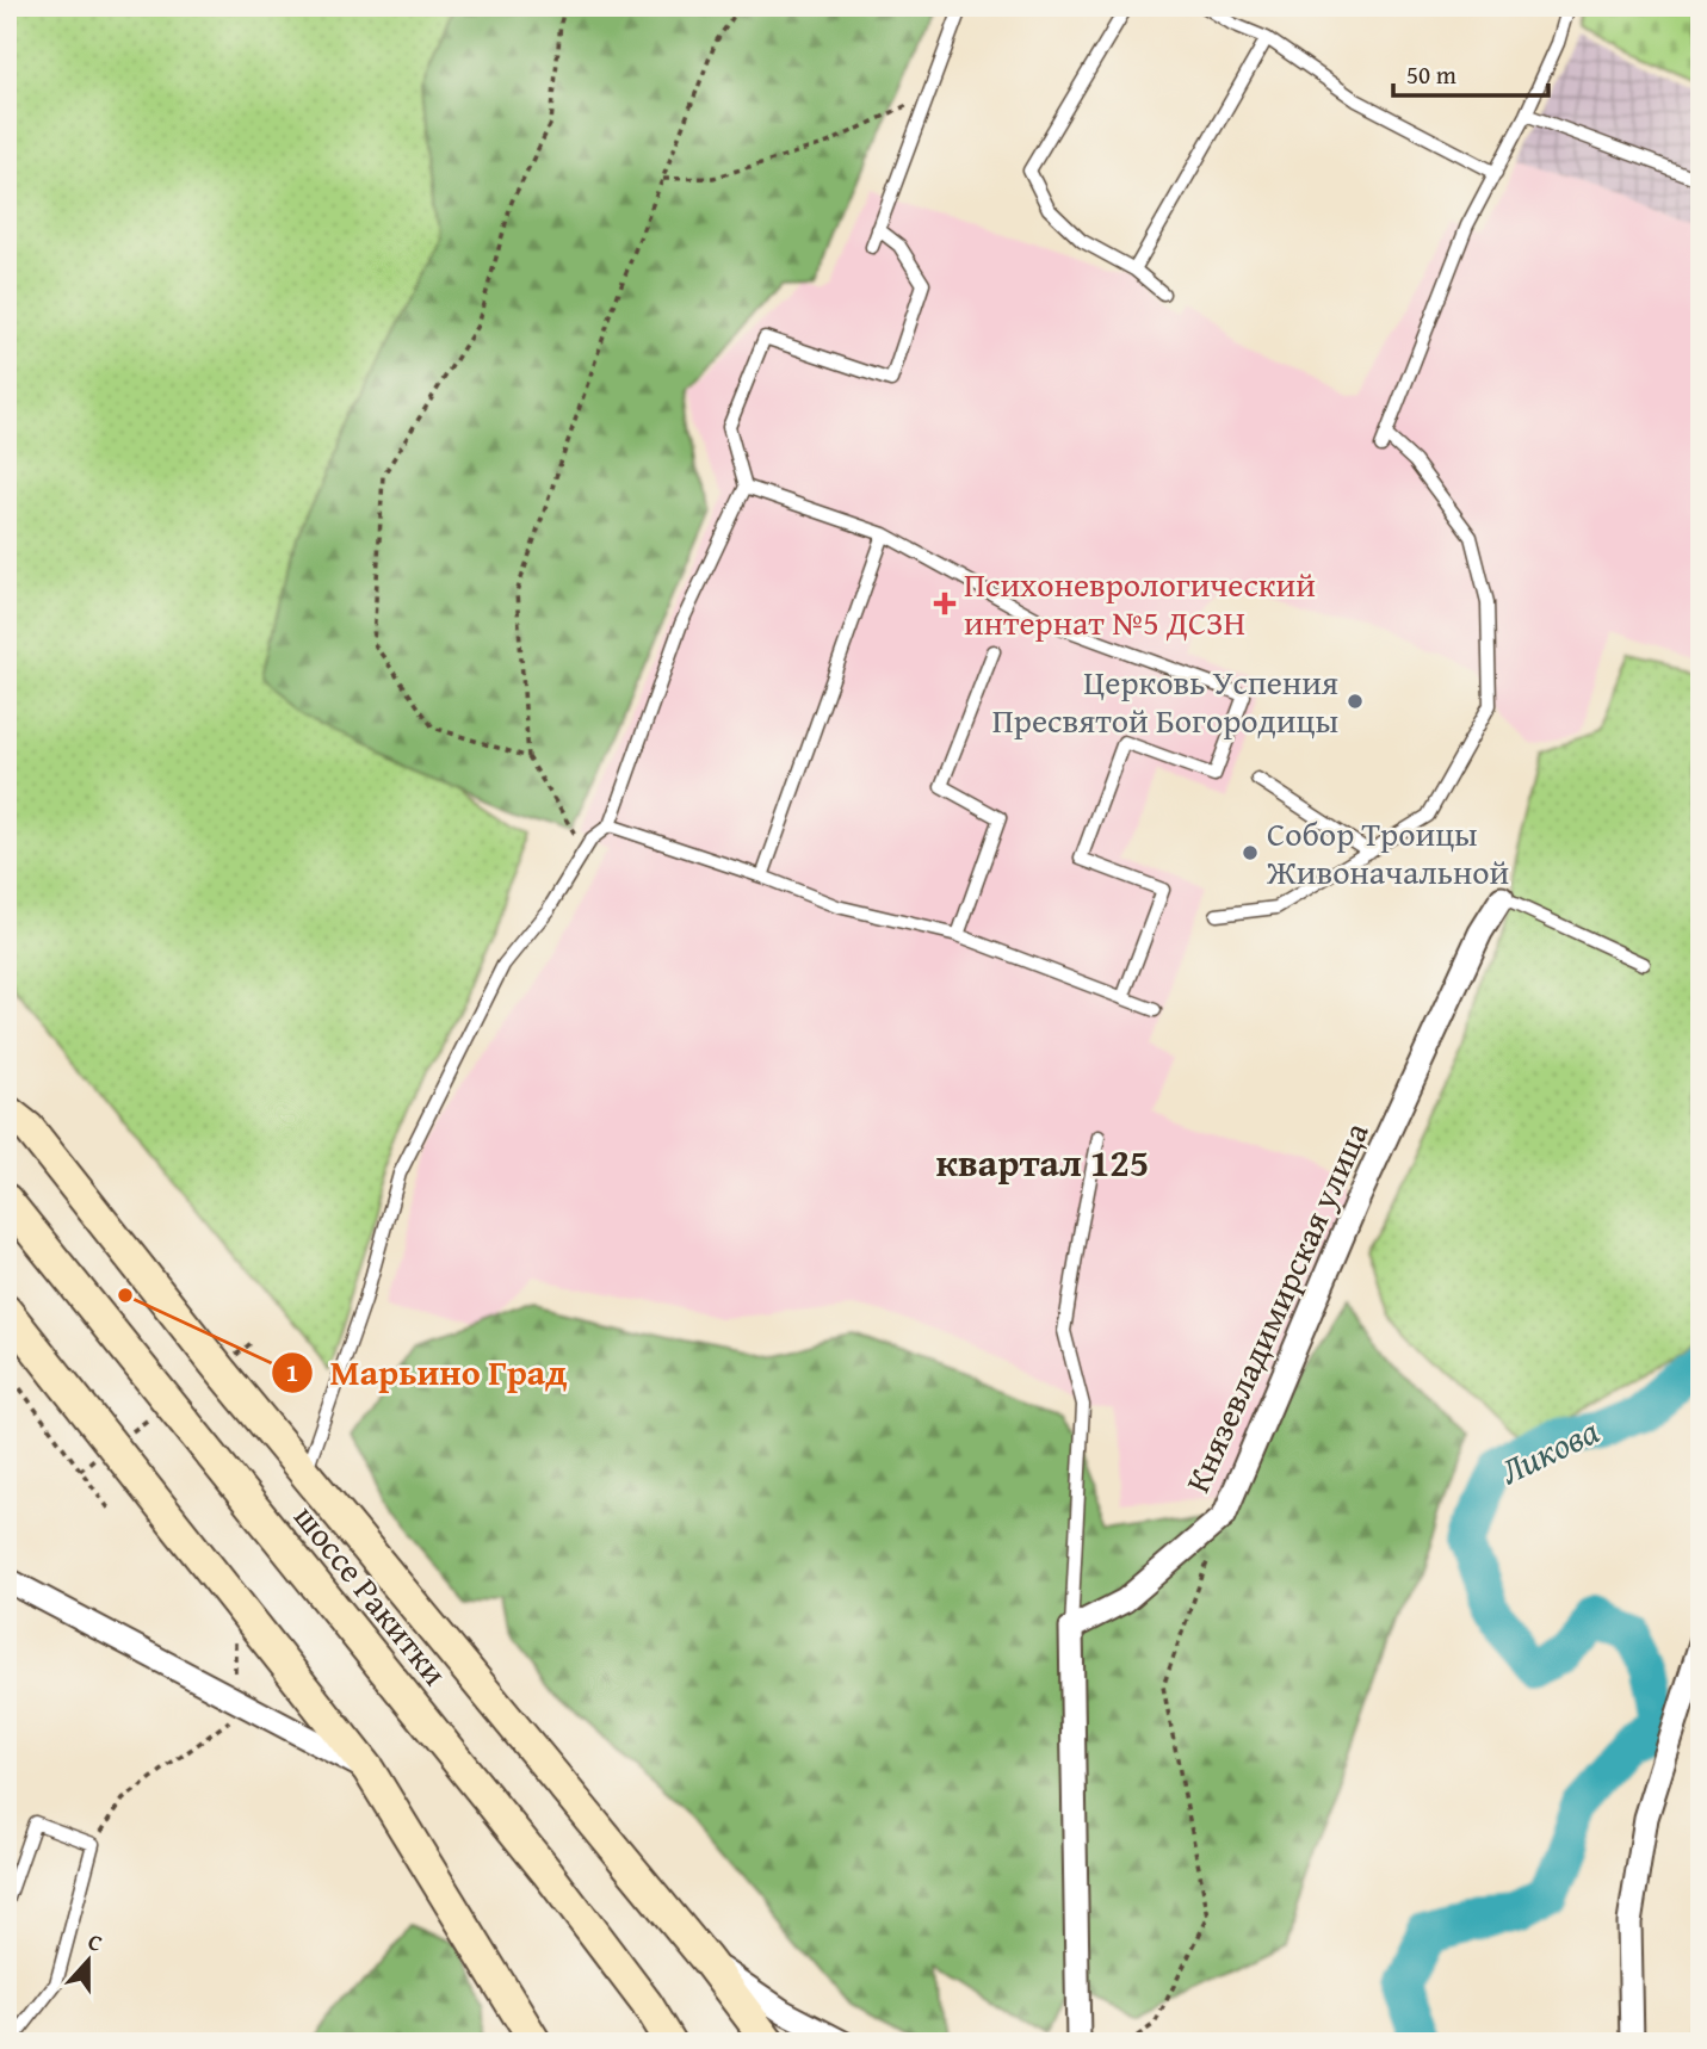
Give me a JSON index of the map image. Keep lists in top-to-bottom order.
{
  "streets": {
    "street": ["Князевладимирская улица", "шоссе Ракитки"]
  },
  "districts": ["квартал 125"],
  "water": ["Ликова"],
  "places": {
    "health": ["Психоневрологический интернат №5 ДСЗН"],
    "other": ["Церковь Успения Пресвятой Богородицы", "Собор Троицы Живоначальной", "Марьино Град"]
  },
  "scale_bar": "50 m",
  "north": "top"
}
